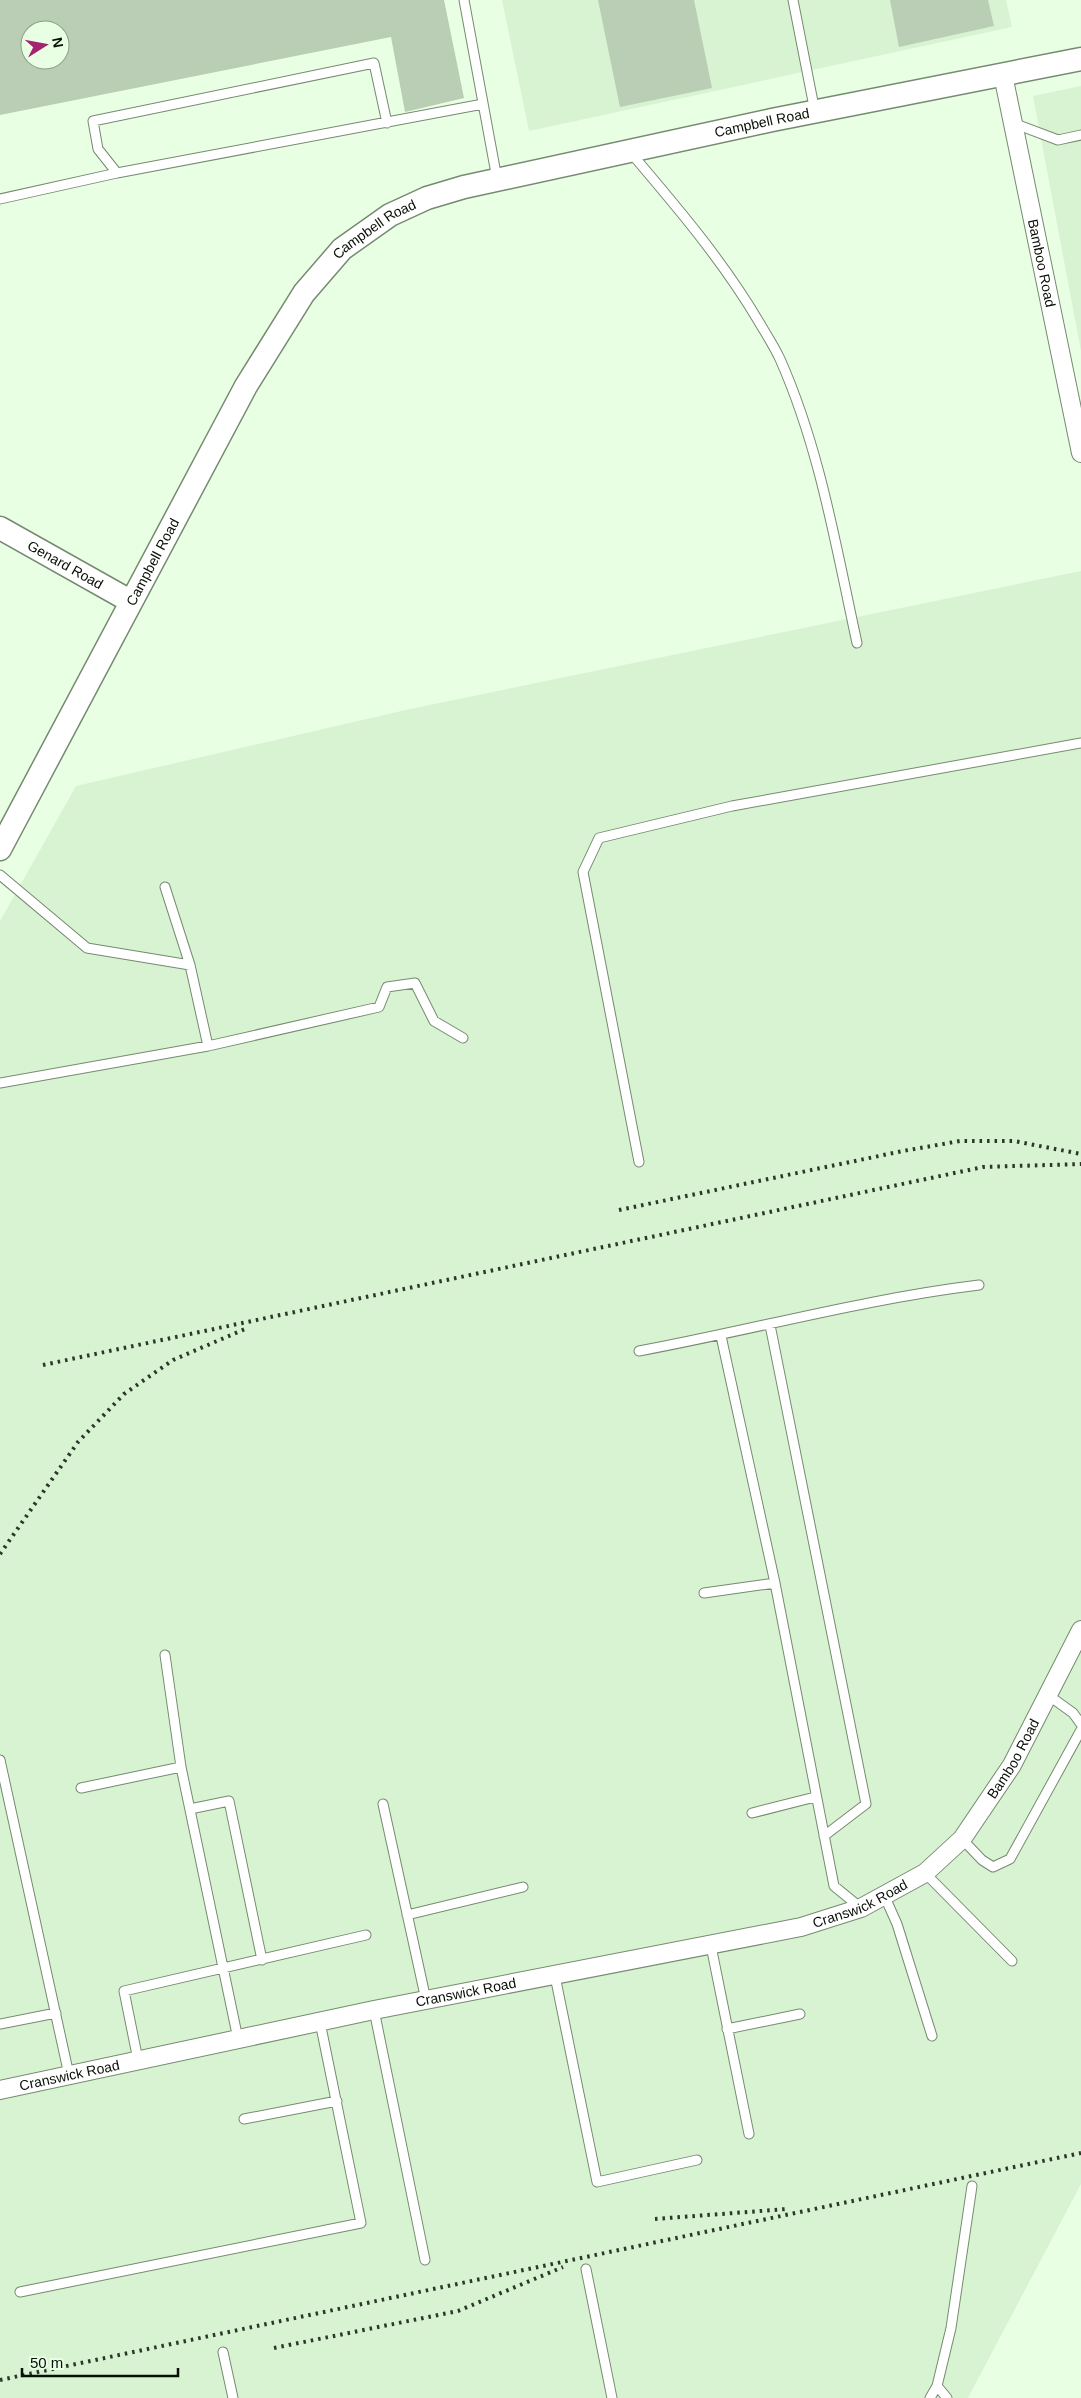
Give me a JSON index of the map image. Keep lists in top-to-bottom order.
{
  "streets": {
    "street": [
      "Campbell Road",
      "Bamboo Road",
      "Genard Road",
      "Cranswick Road"
    ]
  },
  "crossings": [
    ["Campbell Road", "Bamboo Road"],
    ["Campbell Road", "Genard Road"],
    ["Bamboo Road", "Cranswick Road"]
  ],
  "scale_bar": "50 m",
  "north": "right"
}
